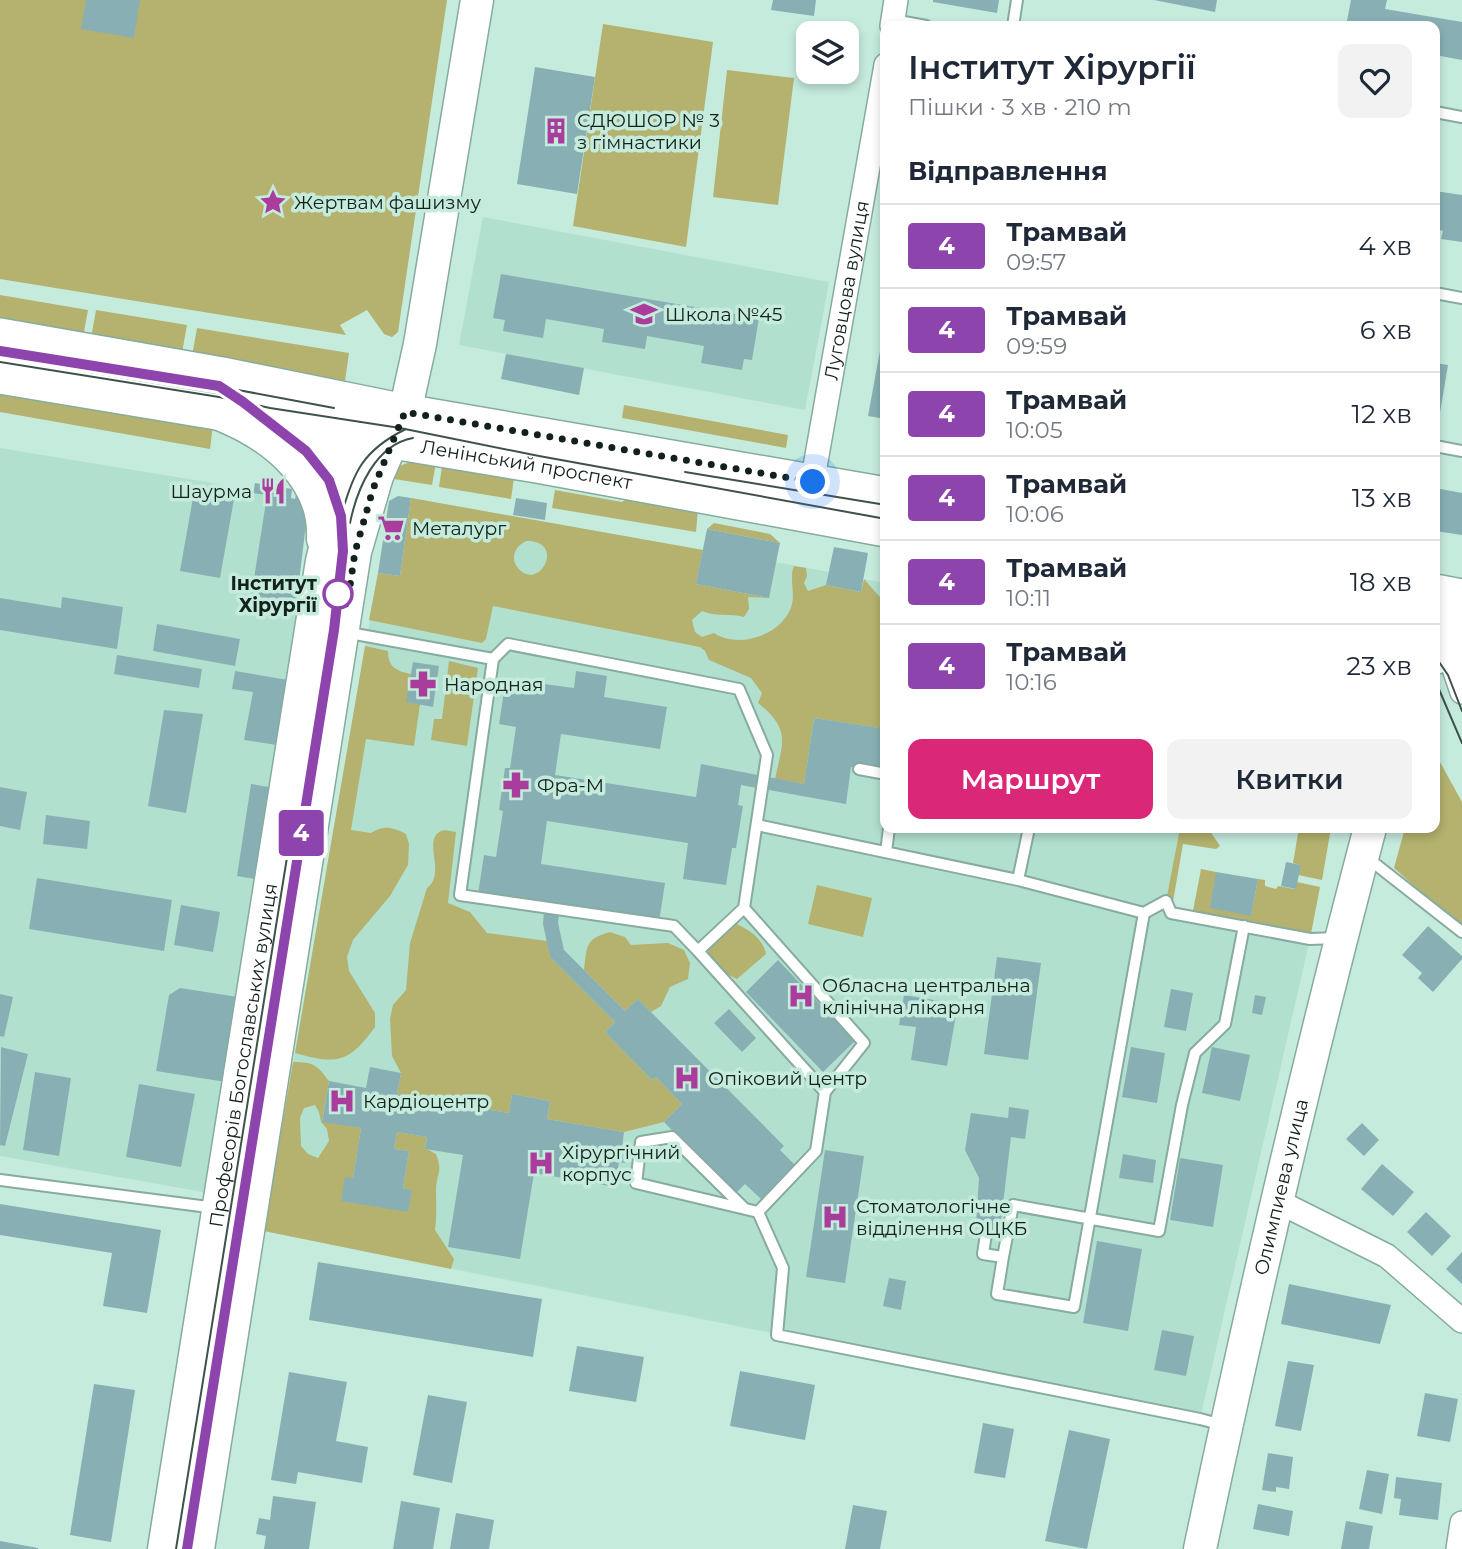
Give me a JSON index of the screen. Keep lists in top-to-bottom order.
{
  "streets": {
    "main road": ["Ленінський проспект"],
    "street": ["Луговцова вулиця", "Професорів Богославських вулиця", "Олимпиева улица"]
  },
  "crossings": [
    ["Луговцова вулиця", "Ленінський проспект"],
    ["Ленінський проспект", "Професорів Богославських вулиця"]
  ],
  "places": {
    "building": ["СДЮШОР № 3 з гімнастики"],
    "place": ["Жертвам фашизму"],
    "school or university": ["Школа №45"],
    "restaurant": ["Шаурма"],
    "supermarket": ["Металург"],
    "other": ["Інститут Хірургії"],
    "pharmacy": ["Народная", "Фра-М"],
    "hospital": [
      "Обласна центральна клінічна лікарня",
      "Опіковий центр",
      "Кардіоцентр",
      "Хірургічний корпус",
      "Стоматологічне відділення ОЦКБ"
    ]
  },
  "lines": ["tram line 4"],
  "page": {
    "on_map": "4",
    "heading": [
      ["Інститут Хірургії", "Пішки · 3 хв · 210 m"],
      "Відправлення"
    ],
    "list": [
      {
        "mark": "4",
        "name": "Трамвай",
        "note": "09:57",
        "value": "4 хв"
      },
      {
        "mark": "4",
        "name": "Трамвай",
        "note": "09:59",
        "value": "6 хв"
      },
      {
        "mark": "4",
        "name": "Трамвай",
        "note": "10:05",
        "value": "12 хв"
      },
      {
        "mark": "4",
        "name": "Трамвай",
        "note": "10:06",
        "value": "13 хв"
      },
      {
        "mark": "4",
        "name": "Трамвай",
        "note": "10:11",
        "value": "18 хв"
      },
      {
        "mark": "4",
        "name": "Трамвай",
        "note": "10:16",
        "value": "23 хв"
      }
    ],
    "buttons": ["Маршрут", "Квитки"]
  }
}
